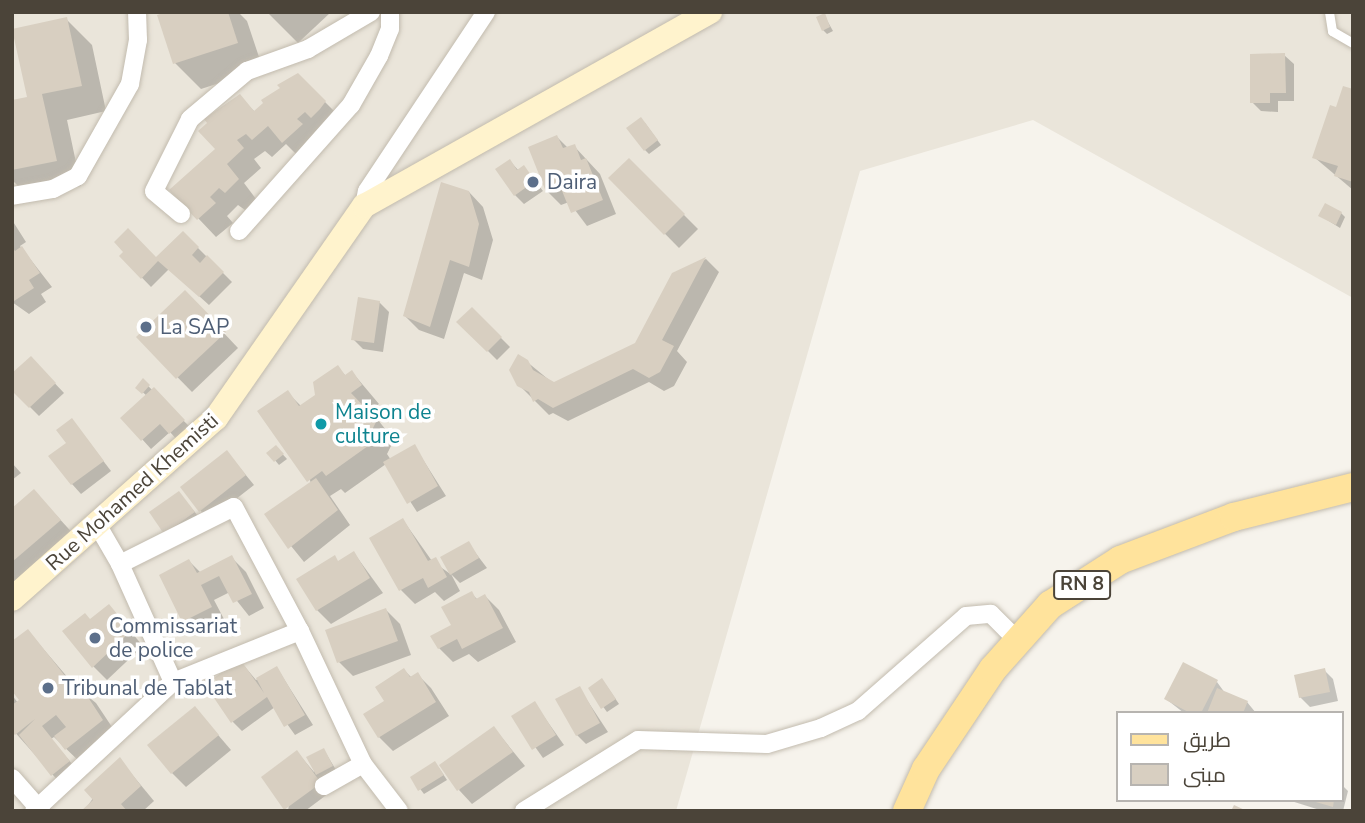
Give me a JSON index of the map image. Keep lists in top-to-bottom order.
{
  "streets": {
    "main road": ["Rue Mohamed Khemisti", "RN 8"]
  },
  "places": [
    "Daira",
    "La SAP",
    "Maison de culture",
    "Commissariat de police",
    "Tribunal de Tablat"
  ],
  "legend": ["طريق", "مبنى"]
}
